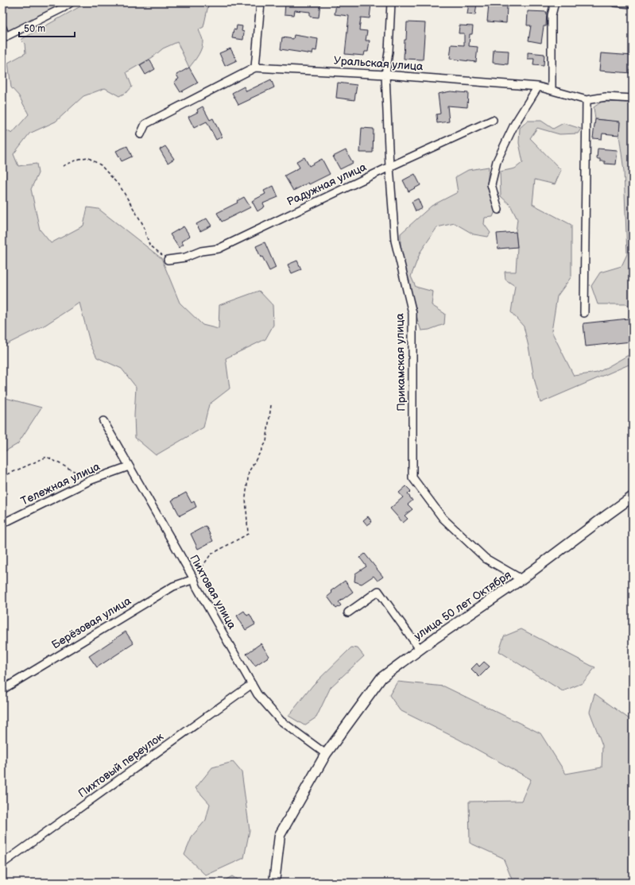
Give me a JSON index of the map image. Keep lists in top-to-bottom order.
{
  "streets": {
    "main road": ["улица 50 лет Октября"],
    "street": [
      "Уральская улица",
      "Радужная улица",
      "Прикамская улица",
      "Тележная улица",
      "Пихтовая улица",
      "Берёзовая улица",
      "Пихтовый переулок"
    ]
  },
  "crossings": [
    ["Уральская улица", "Прикамская улица"],
    ["Радужная улица", "Прикамская улица"],
    ["Прикамская улица", "улица 50 лет Октября"],
    ["Тележная улица", "Пихтовая улица"],
    ["Пихтовая улица", "улица 50 лет Октября"],
    ["Пихтовая улица", "Берёзовая улица"],
    ["Пихтовая улица", "Пихтовый переулок"]
  ],
  "scale_bar": "50 m"
}
